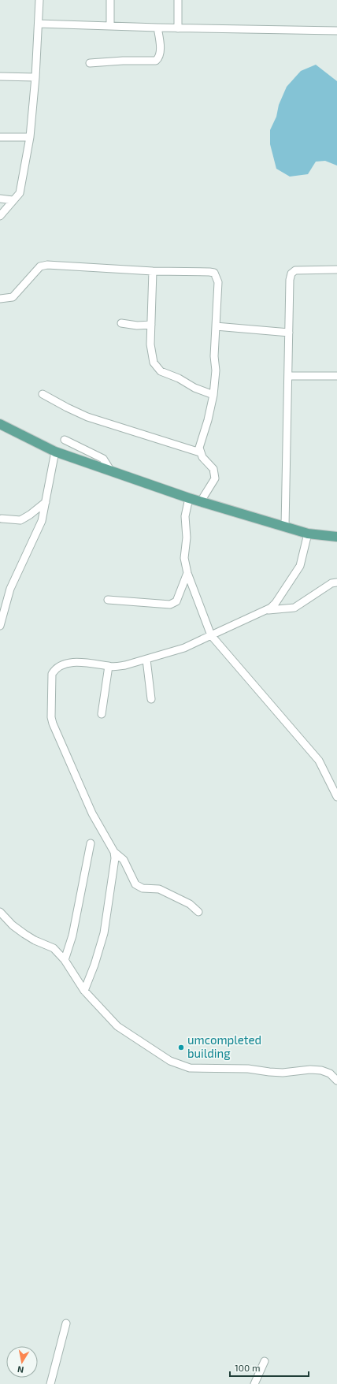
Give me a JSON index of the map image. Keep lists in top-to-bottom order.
{
  "places": ["umcompleted building"],
  "scale_bar": "100 m",
  "north": "bottom"
}
